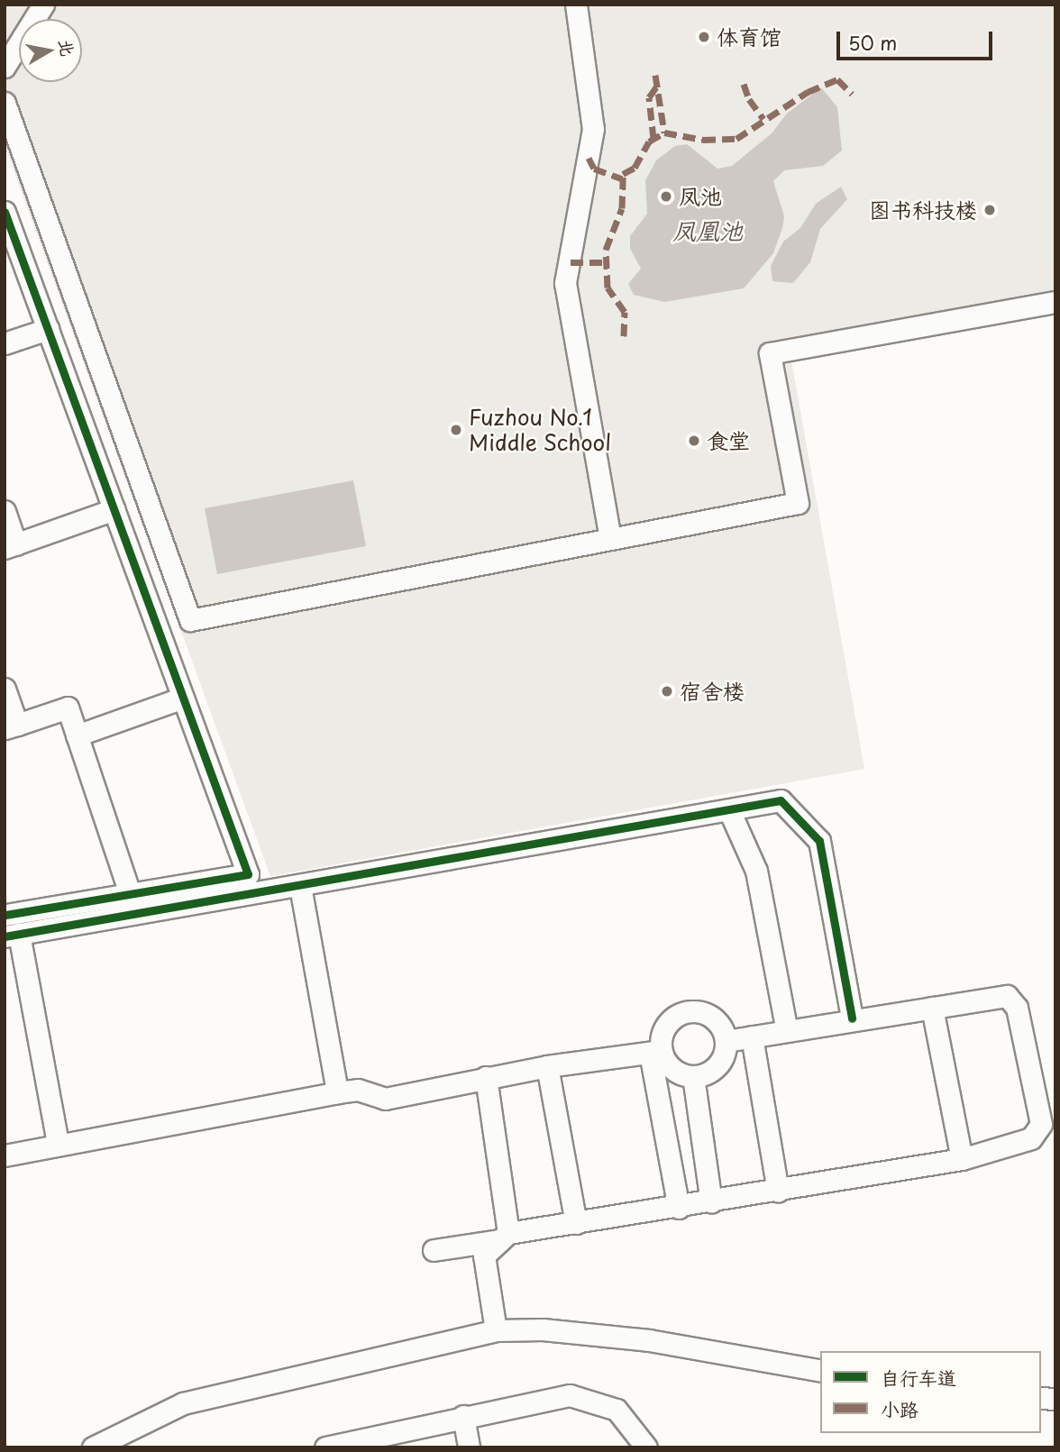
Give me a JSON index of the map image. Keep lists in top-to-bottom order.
{
  "water": ["凤凰池"],
  "places": [
    "体育馆",
    "凤池",
    "图书科技楼",
    "Fuzhou No.1 Middle School",
    "食堂",
    "宿舍楼"
  ],
  "legend": ["自行车道", "小路"],
  "scale_bar": "50 m",
  "north": "right"
}
